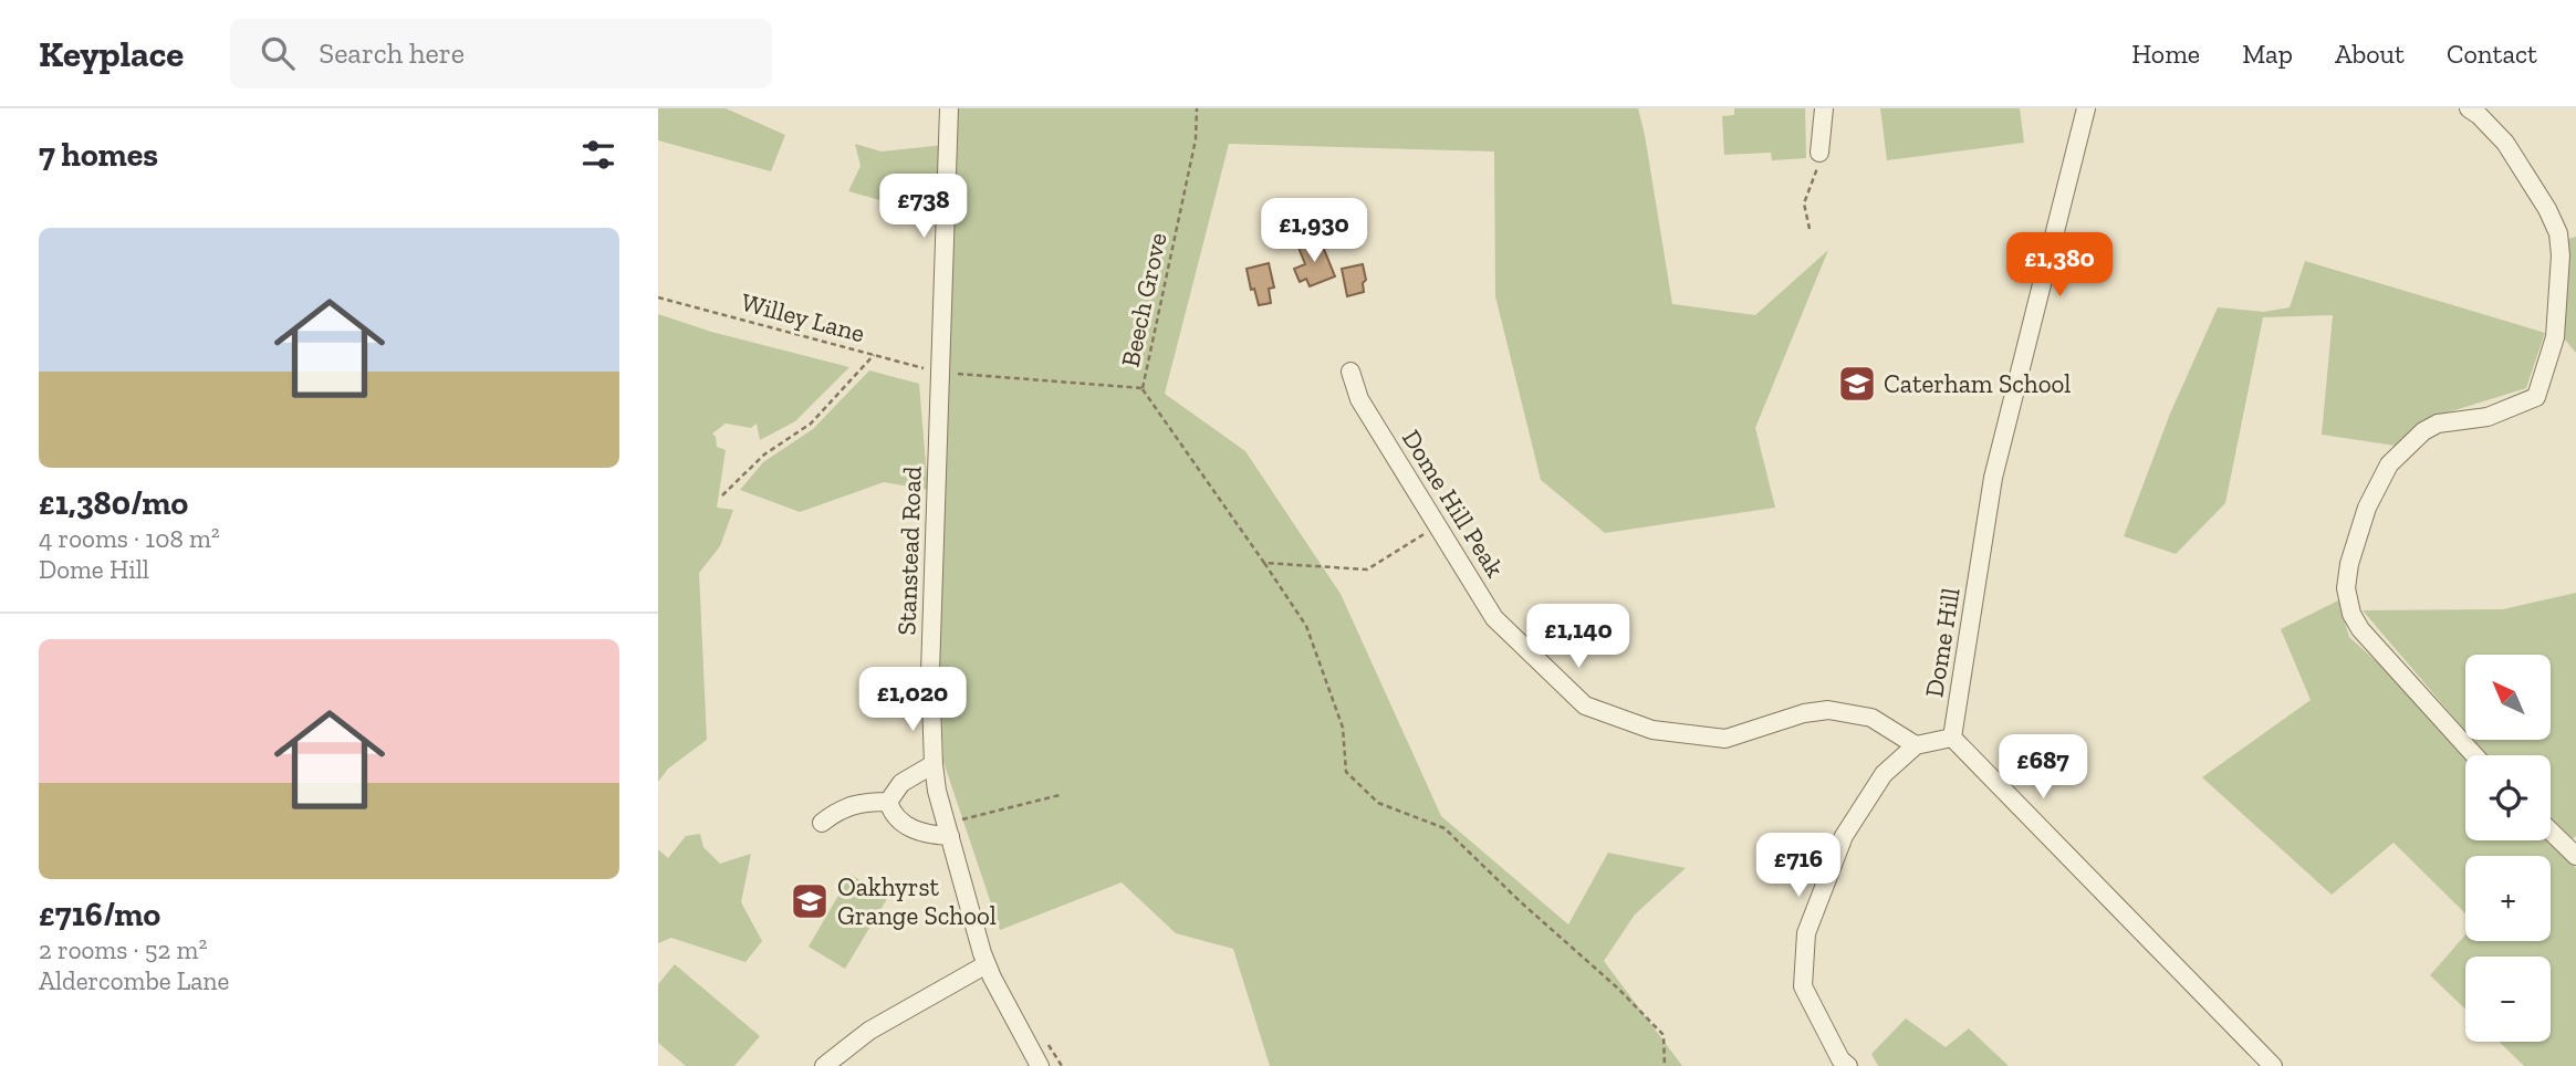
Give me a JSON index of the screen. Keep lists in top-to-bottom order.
{
  "streets": {
    "street": ["Dome Hill Peak", "Stanstead Road", "Dome Hill"],
    "path": ["Beech Grove", "Willey Lane"]
  },
  "crossings": [
    ["Beech Grove", "Willey Lane"],
    ["Beech Grove", "Stanstead Road"],
    ["Willey Lane", "Stanstead Road"]
  ],
  "places": {
    "school or university": ["Caterham School", "Oakhyrst Grange School"]
  },
  "north": "top left",
  "page": {
    "header": "Keyplace",
    "search": "Search here",
    "nav": [
      "Home",
      "Map",
      "About",
      "Contact"
    ],
    "heading": "7 homes",
    "price": [
      "£738",
      "£1,930",
      "£1,380",
      "£1,140",
      "£1,020",
      "£687",
      "£716"
    ],
    "list": [
      {
        "name": "£1,380/mo",
        "note": "4 rooms · 108 m² · Dome Hill"
      },
      {
        "name": "£716/mo",
        "note": "2 rooms · 52 m² · Aldercombe Lane"
      }
    ],
    "map_buttons": ["+", "−"]
  }
}
